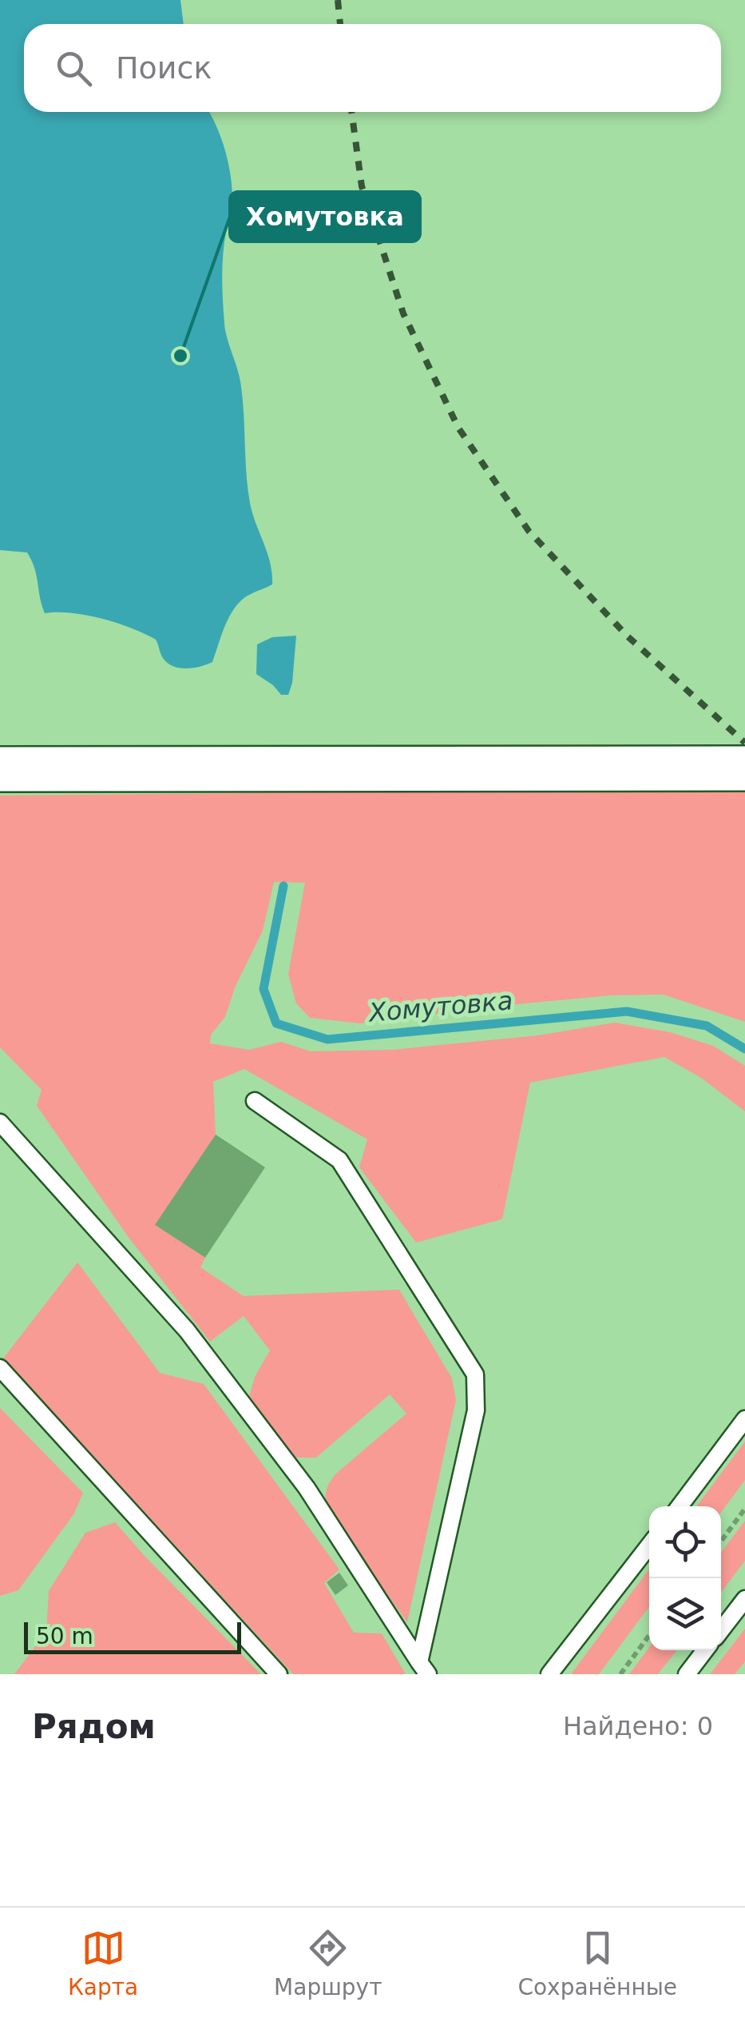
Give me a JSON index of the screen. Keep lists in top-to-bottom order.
{
  "water": ["Хомутовка"],
  "places": ["Хомутовка"],
  "scale_bar": "50 m",
  "page": {
    "search": "Поиск",
    "scale": "50 m",
    "heading": ["Рядом", "Найдено: 0"],
    "nav": ["Карта", "Маршрут", "Сохранённые"]
  }
}
